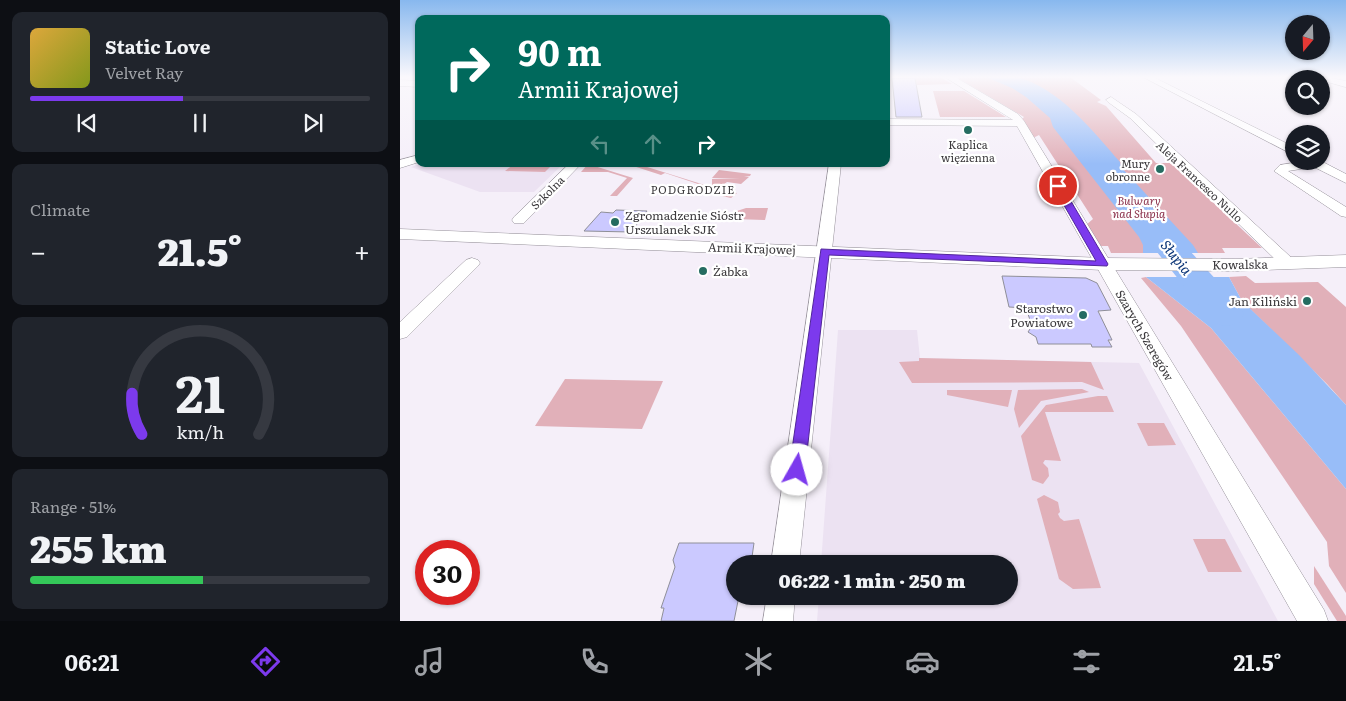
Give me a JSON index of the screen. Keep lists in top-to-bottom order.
{
  "streets": {
    "street": [
      "Aleja Francesco Nullo",
      "Szkolna",
      "Armii Krajowej",
      "Kowalska",
      "Szarych Szeregów"
    ]
  },
  "crossings": [
    ["Aleja Francesco Nullo", "Kowalska"],
    ["Armii Krajowej", "Kowalska"],
    ["Armii Krajowej", "Szarych Szeregów"],
    ["Kowalska", "Szarych Szeregów"]
  ],
  "districts": ["PODGRODZIE"],
  "water": ["Słupia"],
  "parks": ["Bulwary nad Słupią"],
  "places": [
    "Kaplica więzienna",
    "Mury obronne",
    "Zgromadzenie Sióstr Urszulanek SJK",
    "Żabka",
    "Jan Kiliński",
    "Starostwo Powiatowe"
  ],
  "north": "bottom",
  "page": {
    "turn": ["90 m", "Armii Krajowej"],
    "song": ["Static Love", "Velvet Ray"],
    "tile": [
      "Climate",
      ["Range · 51%", "255 km"]
    ],
    "heat": ["−", "21.5°", "+"],
    "limit": "30",
    "trip": "06:22 · 1 min · 250 m",
    "tabs": ["06:21", "21.5°"],
    "gauge": ["21", "km/h"]
  }
}
